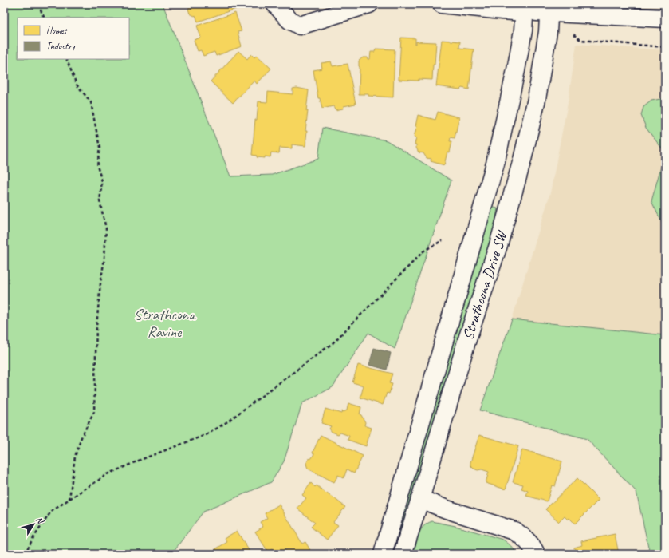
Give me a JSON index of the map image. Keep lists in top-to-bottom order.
{
  "streets": {
    "street": ["Strathcona Drive SW"]
  },
  "parks": ["Strathcona Ravine"],
  "legend": ["Homes", "Industry"],
  "north": "top right"
}
